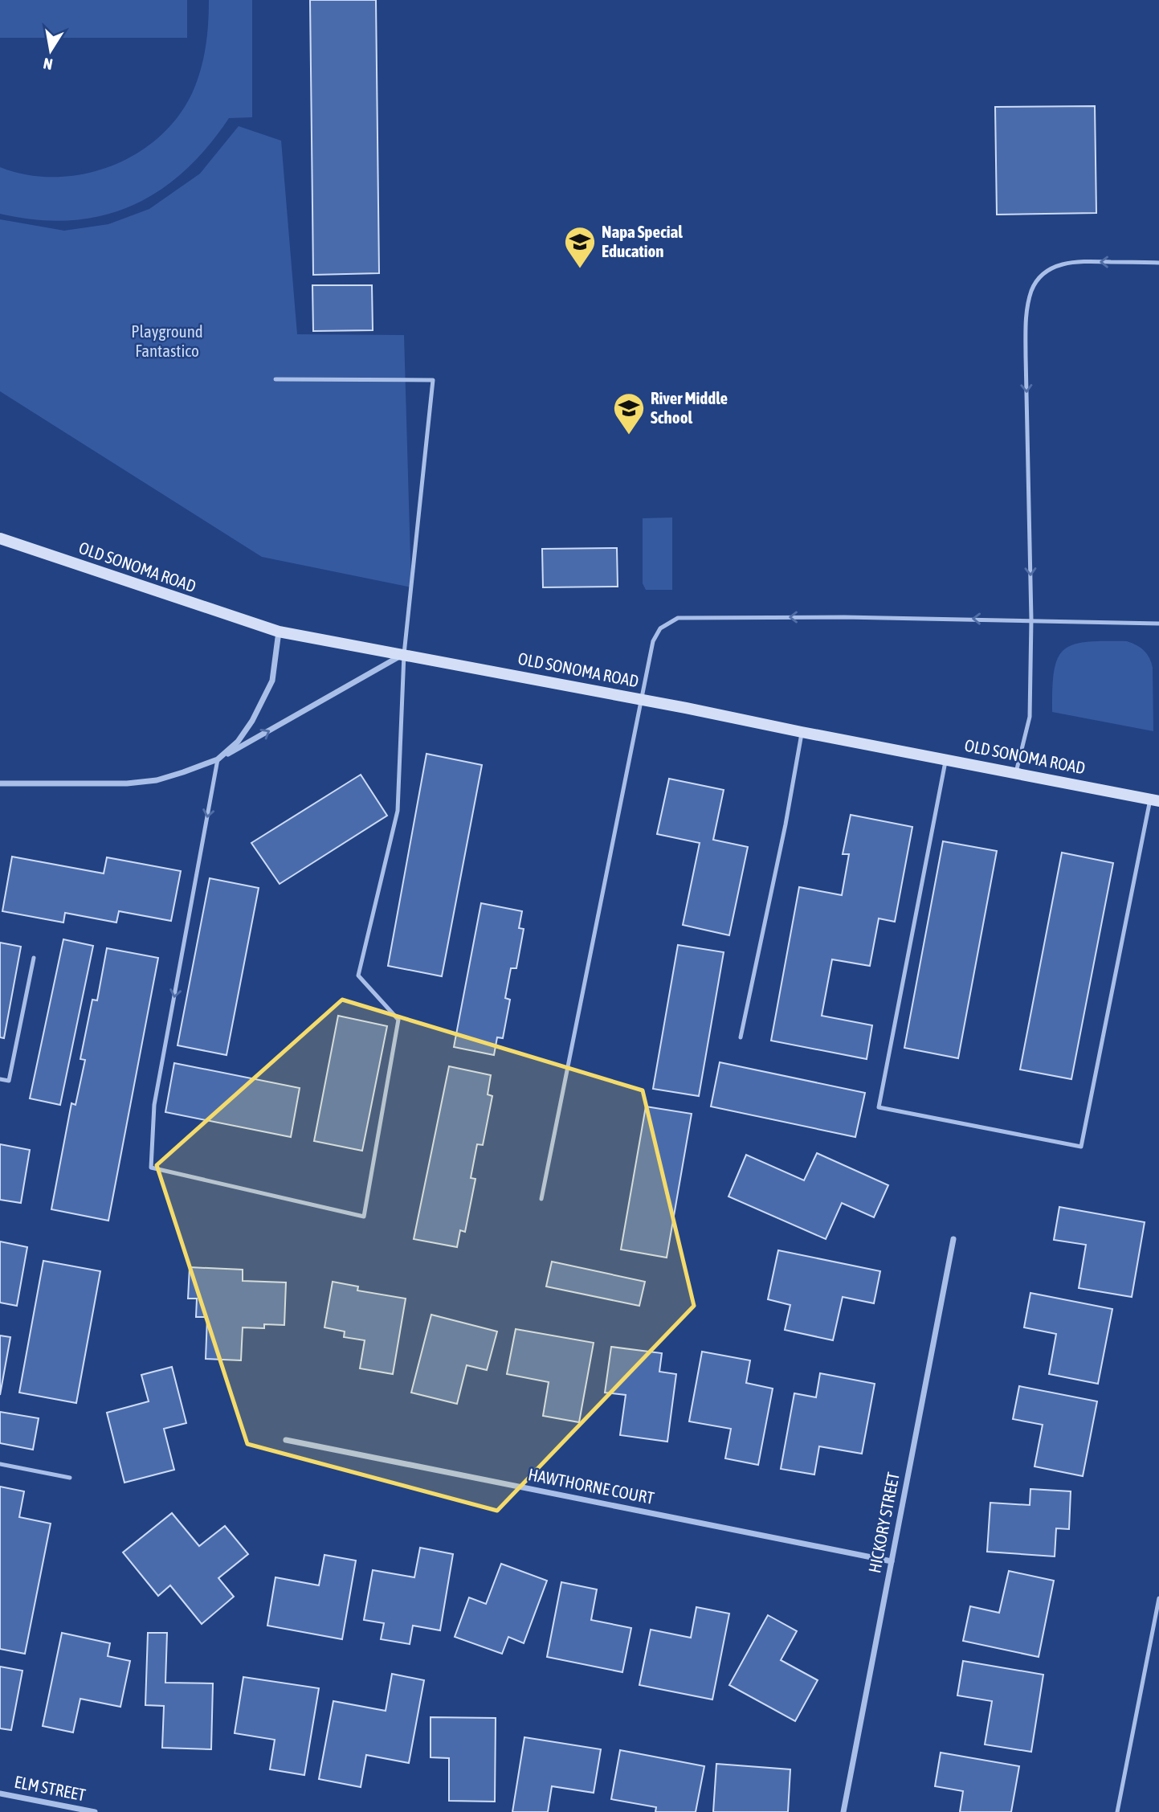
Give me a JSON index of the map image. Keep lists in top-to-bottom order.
{
  "streets": {
    "main road": ["OLD SONOMA ROAD"],
    "street": ["HAWTHORNE COURT", "HICKORY STREET", "ELM STREET"]
  },
  "crossings": [
    ["HAWTHORNE COURT", "HICKORY STREET"]
  ],
  "parks": ["Playground Fantastico"],
  "places": {
    "school or university": ["Napa Special Education", "River Middle School"]
  },
  "north": "bottom"
}
